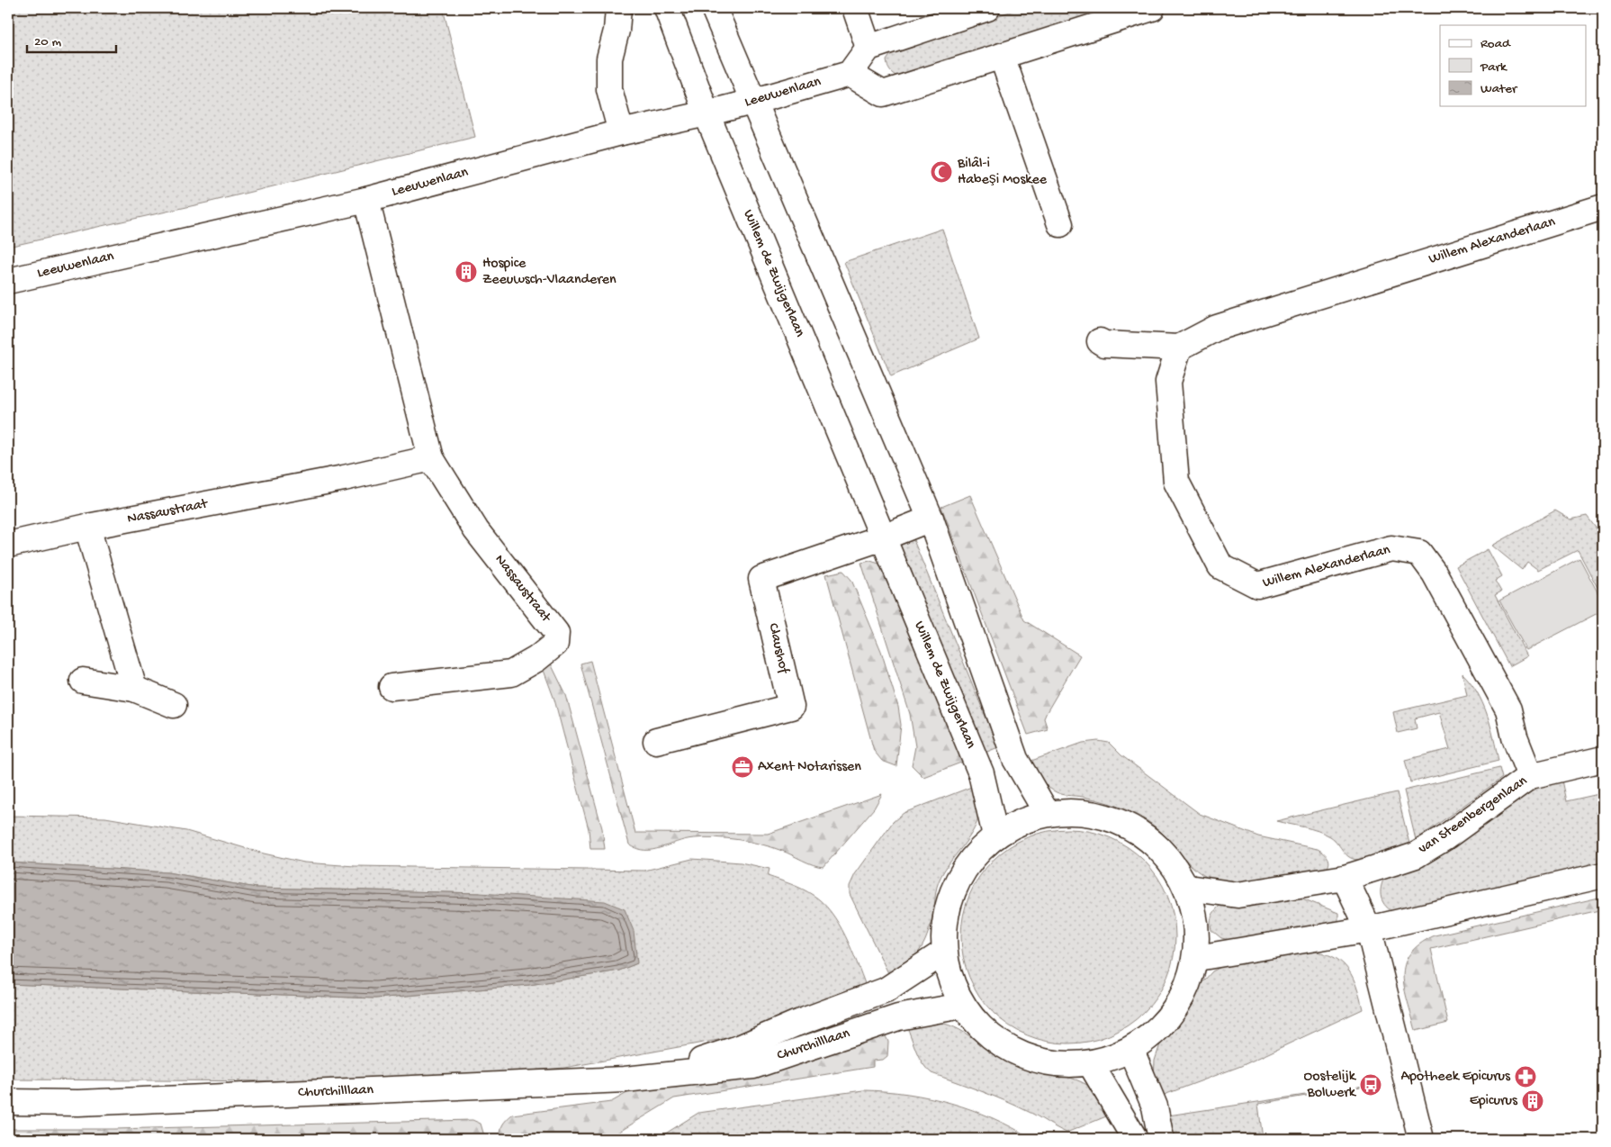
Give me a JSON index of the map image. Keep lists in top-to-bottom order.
{
  "streets": {
    "street": [
      "Leeuwenlaan",
      "Willem Alexanderlaan",
      "Willem de Zwijgerlaan",
      "Nassaustraat",
      "Claushof",
      "van Steenbergenlaan",
      "Churchilllaan"
    ]
  },
  "crossings": [
    ["Leeuwenlaan", "Willem de Zwijgerlaan"],
    ["Leeuwenlaan", "Nassaustraat"],
    ["Willem Alexanderlaan", "van Steenbergenlaan"],
    ["Willem de Zwijgerlaan", "Claushof"]
  ],
  "places": {
    "mosque": ["Bilâl-i Habeşi Moskee"],
    "building": ["Hospice Zeeuwsch-Vlaanderen", "Epicurus"],
    "office": ["Axent Notarissen"],
    "pharmacy": ["Apotheek Epicurus"],
    "bus stop": ["Oostelijk Bolwerk"]
  },
  "legend": ["Road", "Park", "Water"],
  "scale_bar": "20 m"
}
